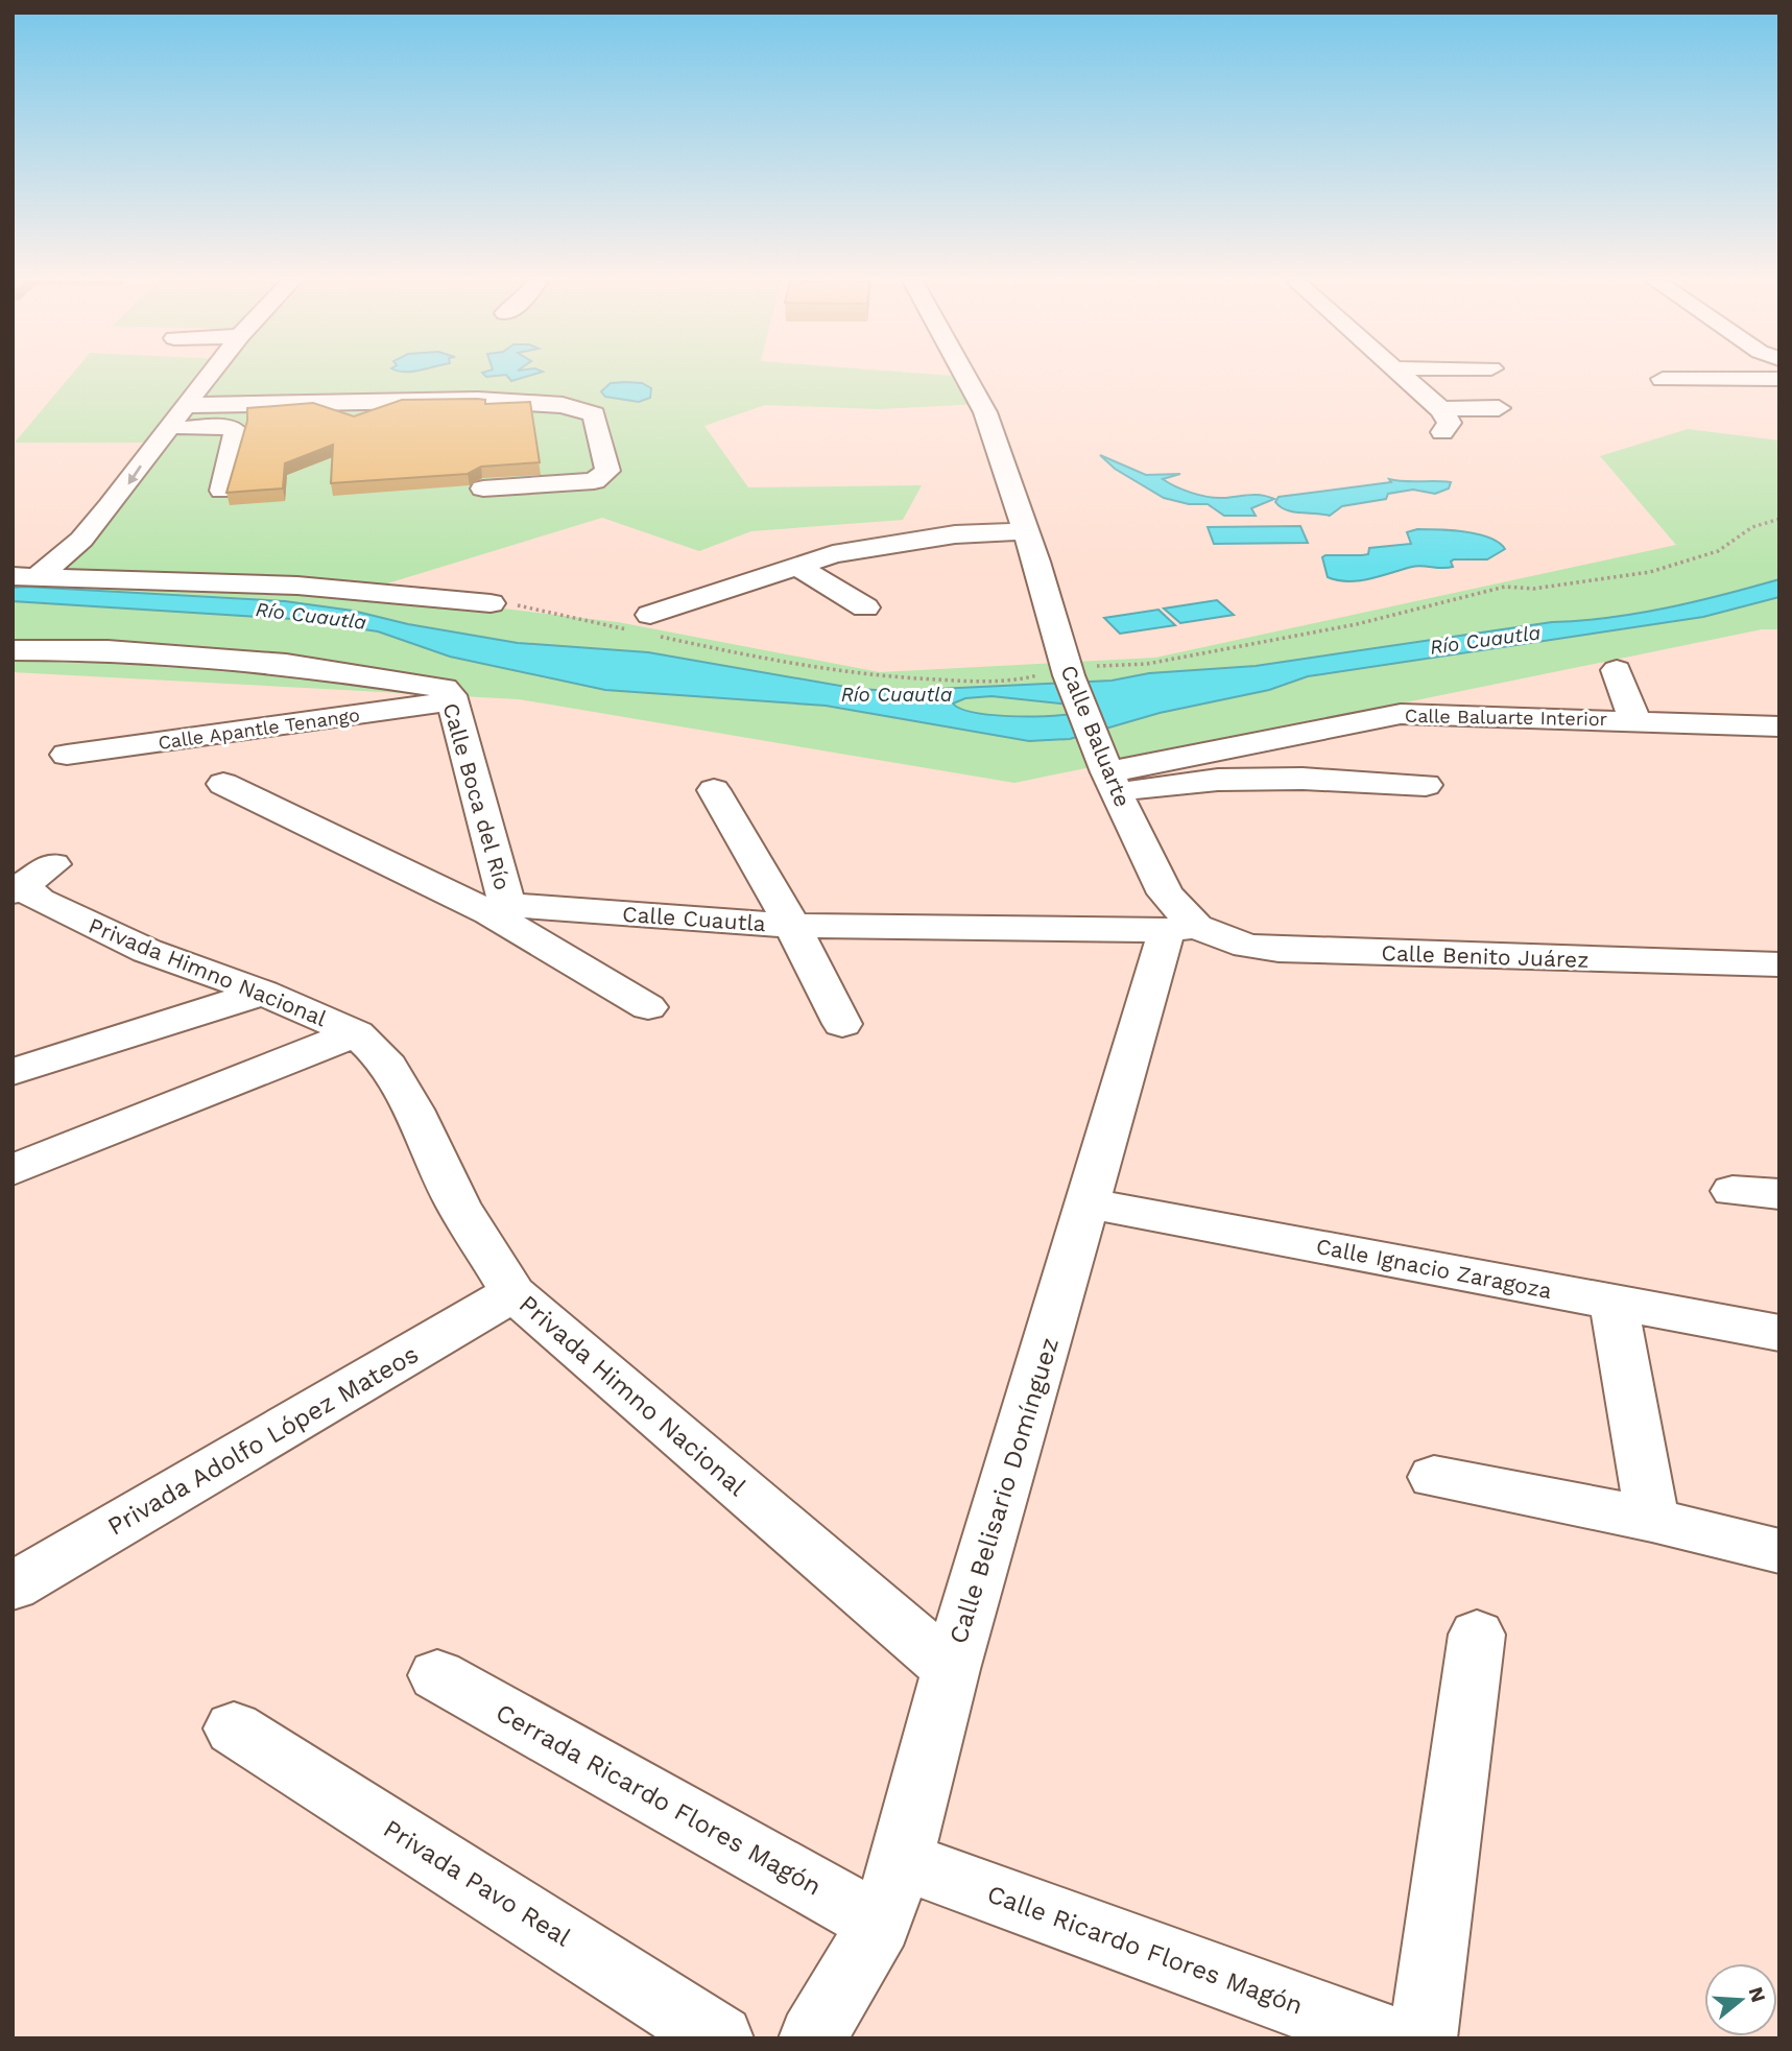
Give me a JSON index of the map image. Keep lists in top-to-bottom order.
{
  "streets": {
    "street": [
      "Calle Baluarte Interior",
      "Calle Apantle Tenango",
      "Calle Baluarte",
      "Calle Boca del Río",
      "Calle Cuautla",
      "Calle Benito Juárez",
      "Privada Himno Nacional",
      "Calle Ignacio Zaragoza",
      "Privada Adolfo López Mateos",
      "Calle Belisario Domínguez",
      "Cerrada Ricardo Flores Magón",
      "Privada Pavo Real",
      "Calle Ricardo Flores Magón"
    ]
  },
  "crossings": [
    ["Calle Baluarte Interior", "Calle Baluarte"],
    ["Calle Apantle Tenango", "Calle Boca del Río"],
    ["Calle Baluarte", "Calle Cuautla"],
    ["Calle Baluarte", "Calle Benito Juárez"],
    ["Calle Baluarte", "Calle Belisario Domínguez"],
    ["Calle Boca del Río", "Calle Cuautla"],
    ["Calle Cuautla", "Calle Benito Juárez"],
    ["Calle Cuautla", "Calle Belisario Domínguez"],
    ["Calle Benito Juárez", "Calle Belisario Domínguez"],
    ["Privada Himno Nacional", "Privada Adolfo López Mateos"],
    ["Privada Himno Nacional", "Calle Belisario Domínguez"],
    ["Calle Ignacio Zaragoza", "Calle Belisario Domínguez"],
    ["Calle Belisario Domínguez", "Cerrada Ricardo Flores Magón"],
    ["Calle Belisario Domínguez", "Calle Ricardo Flores Magón"]
  ],
  "water": ["Río Cuautla"],
  "north": "right"
}
